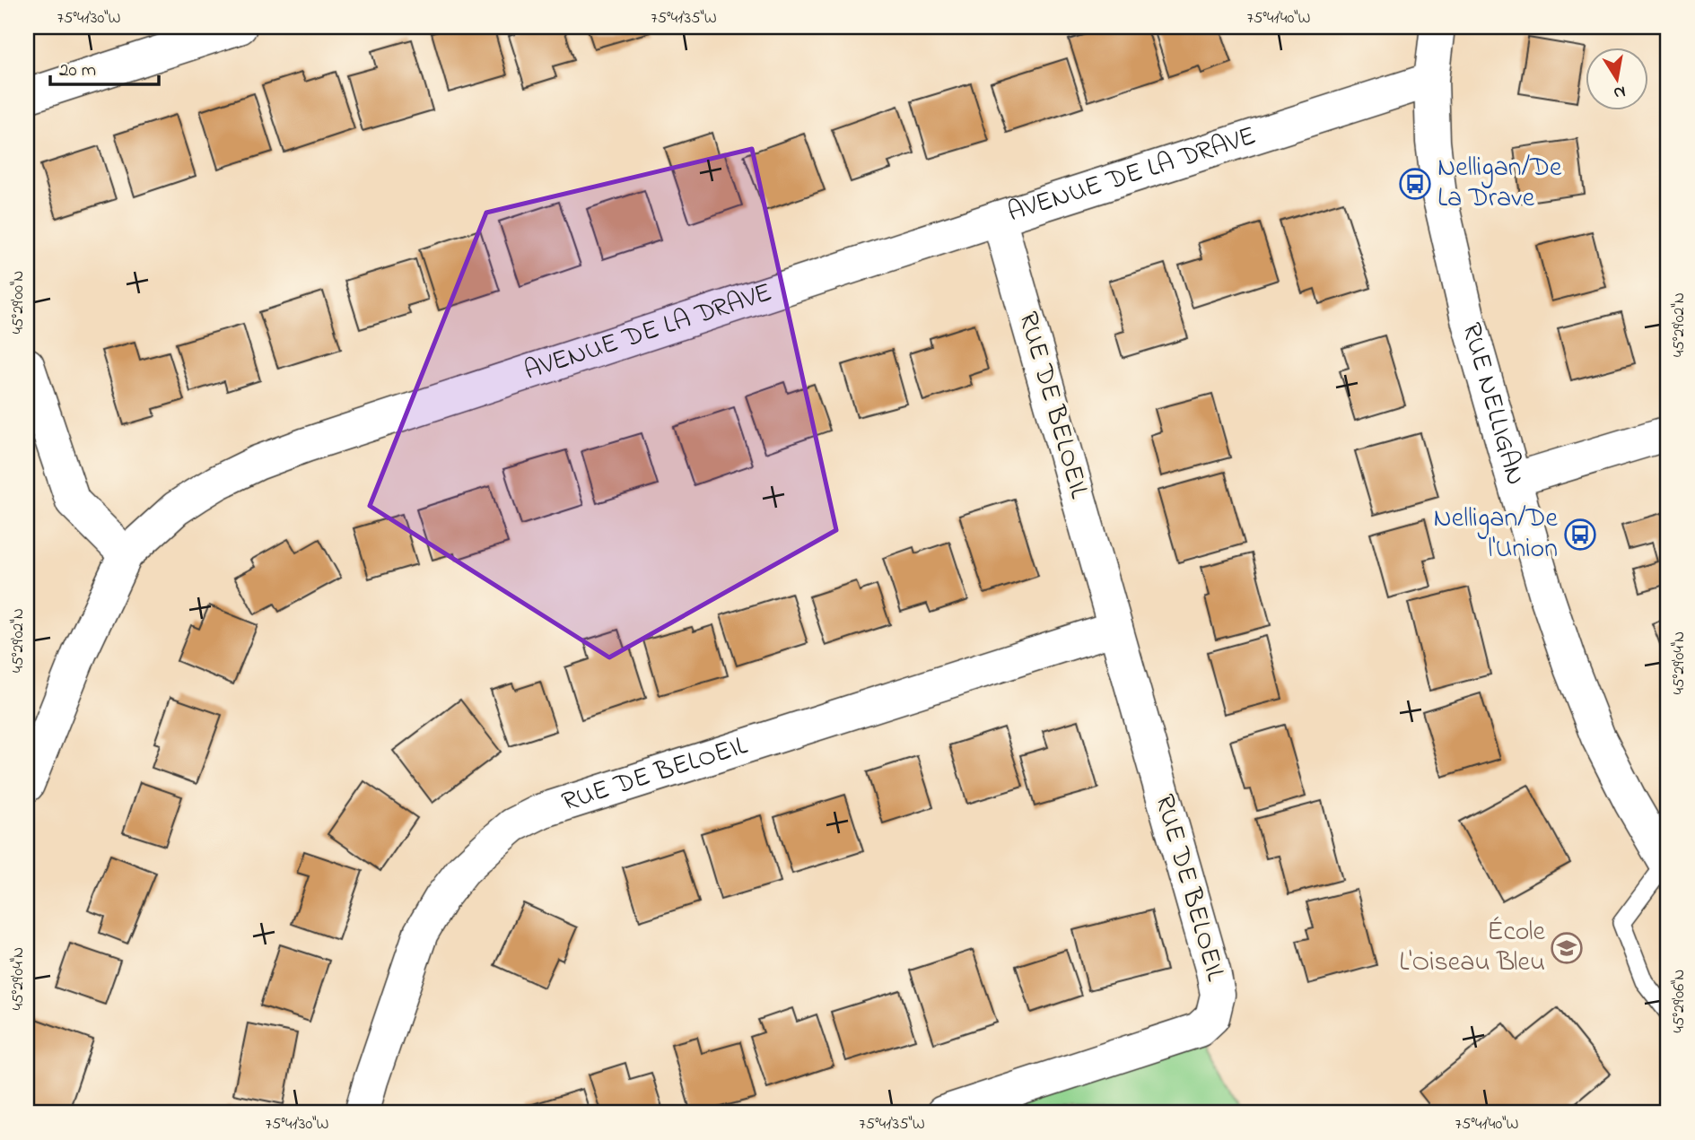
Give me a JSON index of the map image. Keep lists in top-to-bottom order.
{
  "streets": {
    "street": ["AVENUE DE LA DRAVE", "RUE NELLIGAN", "RUE DE BELOEIL"]
  },
  "crossings": [
    ["AVENUE DE LA DRAVE", "RUE NELLIGAN"],
    ["AVENUE DE LA DRAVE", "RUE DE BELOEIL"]
  ],
  "places": {
    "bus stop": ["Nelligan/De La Drave", "Nelligan/De l'Union"],
    "school or university": ["École L'Oiseau Bleu"]
  },
  "scale_bar": "20 m",
  "north": "bottom",
  "coordinates": [
    "75°41'30\"W",
    "75°41'35\"W",
    "75°41'40\"W",
    "45°29'00\"N",
    "45°29'02\"N",
    "45°29'04\"N",
    "45°29'06\"N"
  ]
}
